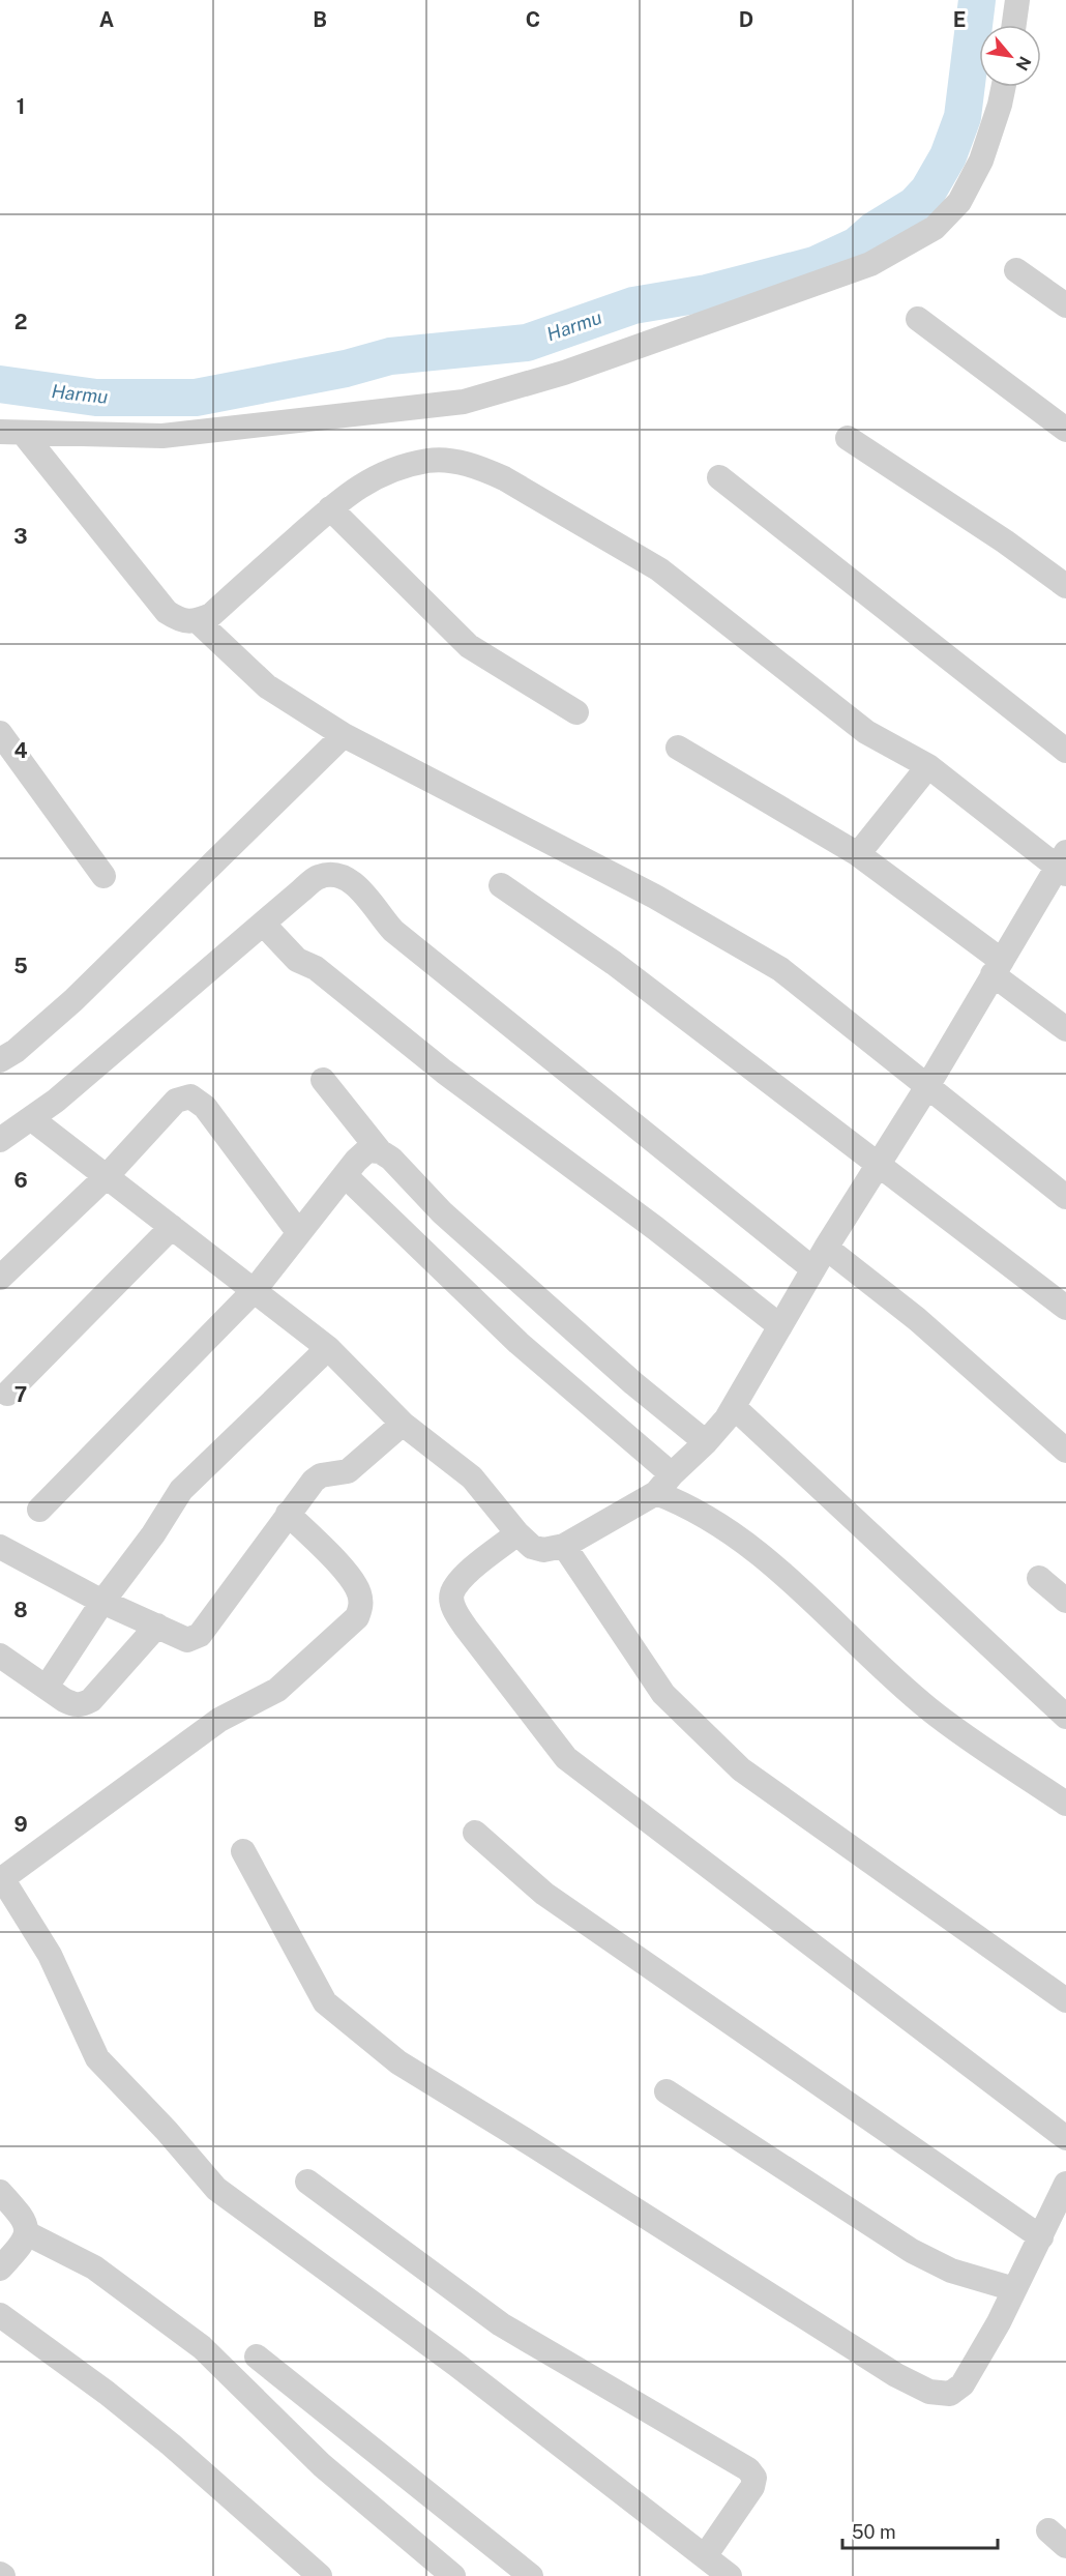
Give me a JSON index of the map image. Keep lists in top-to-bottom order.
{
  "water": ["Harmu"],
  "scale_bar": "50 m",
  "north": "bottom right",
  "grid": {
    "columns": [
      "A",
      "B",
      "C",
      "D",
      "E"
    ],
    "rows": [
      "1",
      "2",
      "3",
      "4",
      "5",
      "6",
      "7",
      "8",
      "9"
    ]
  }
}
